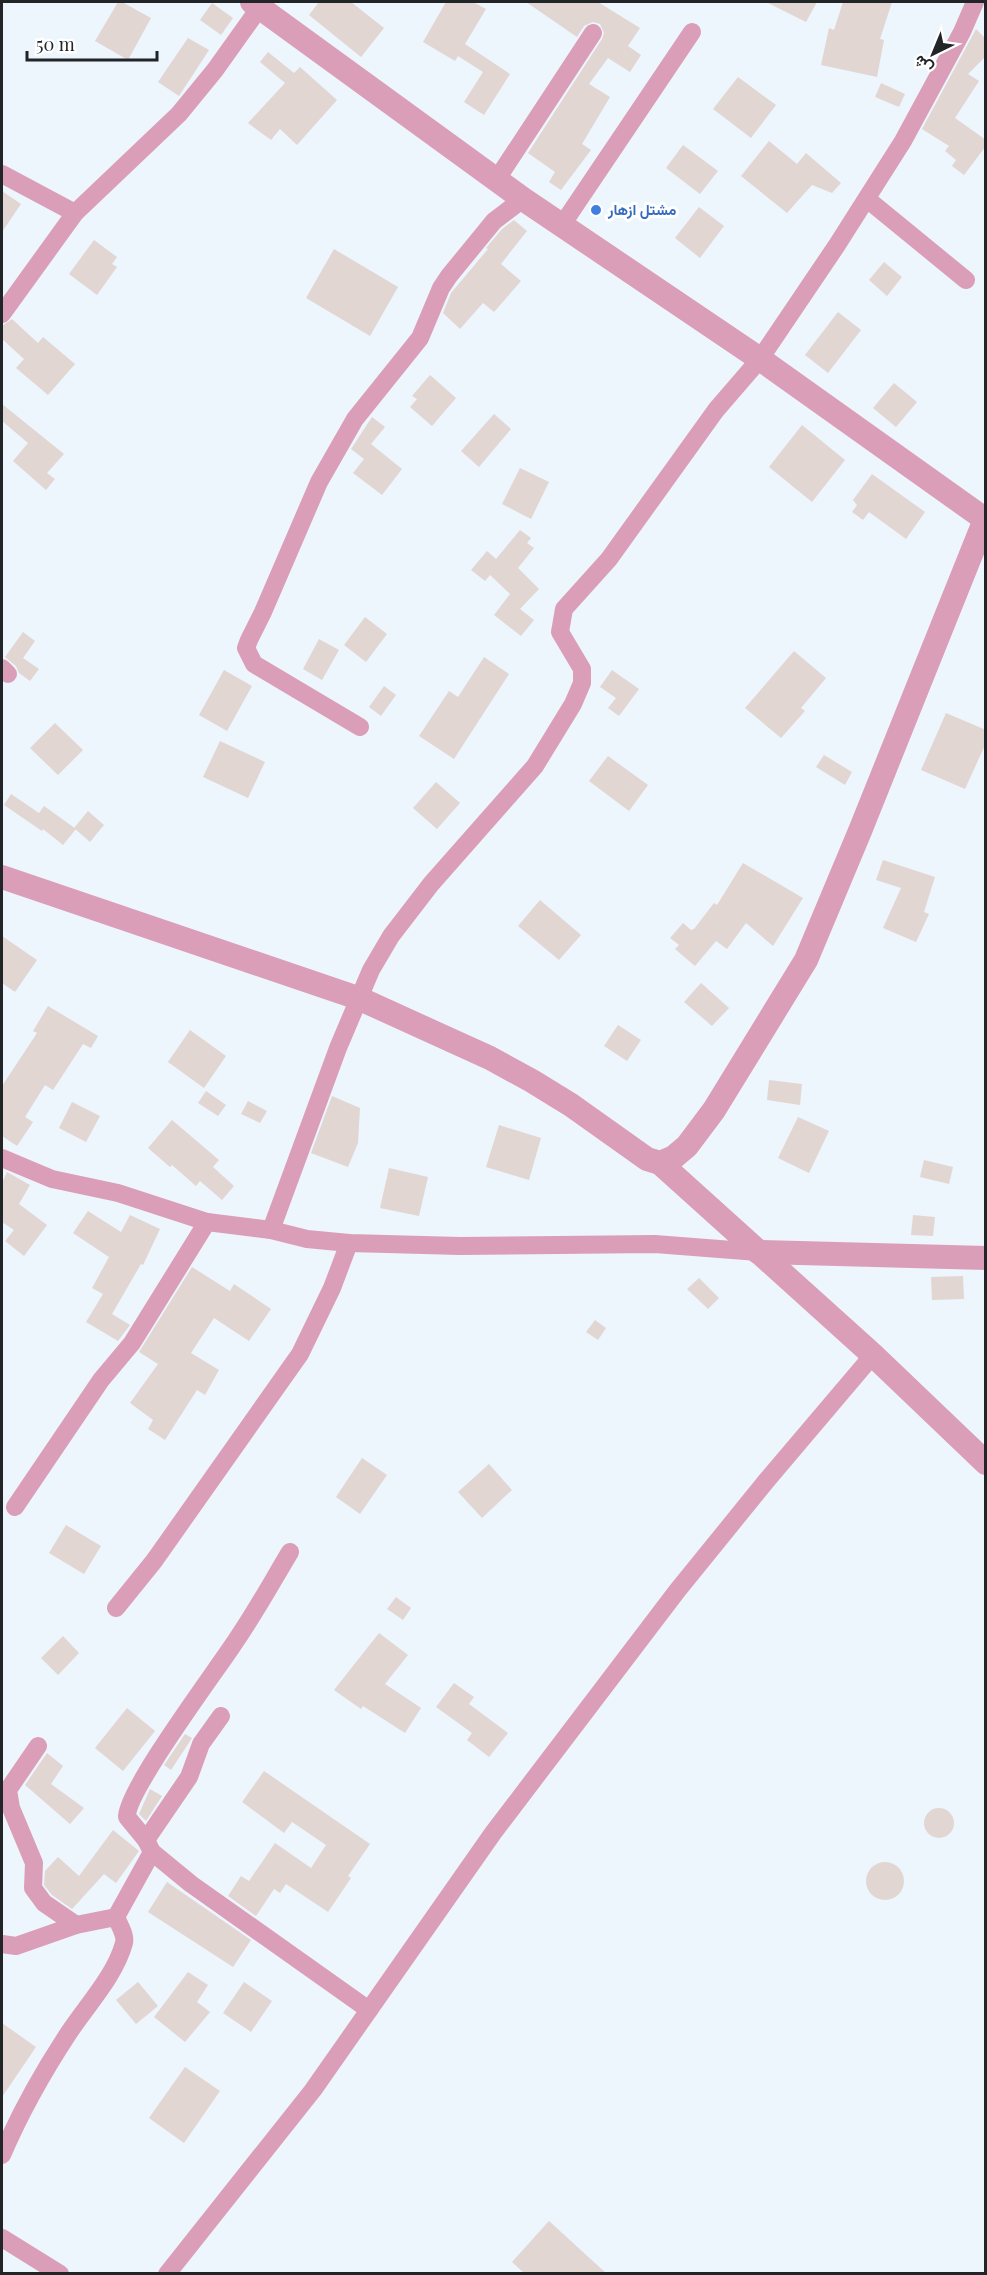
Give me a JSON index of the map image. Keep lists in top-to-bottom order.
{
  "places": ["مشتل ازهار"],
  "scale_bar": "50 m",
  "north": "bottom left"
}
